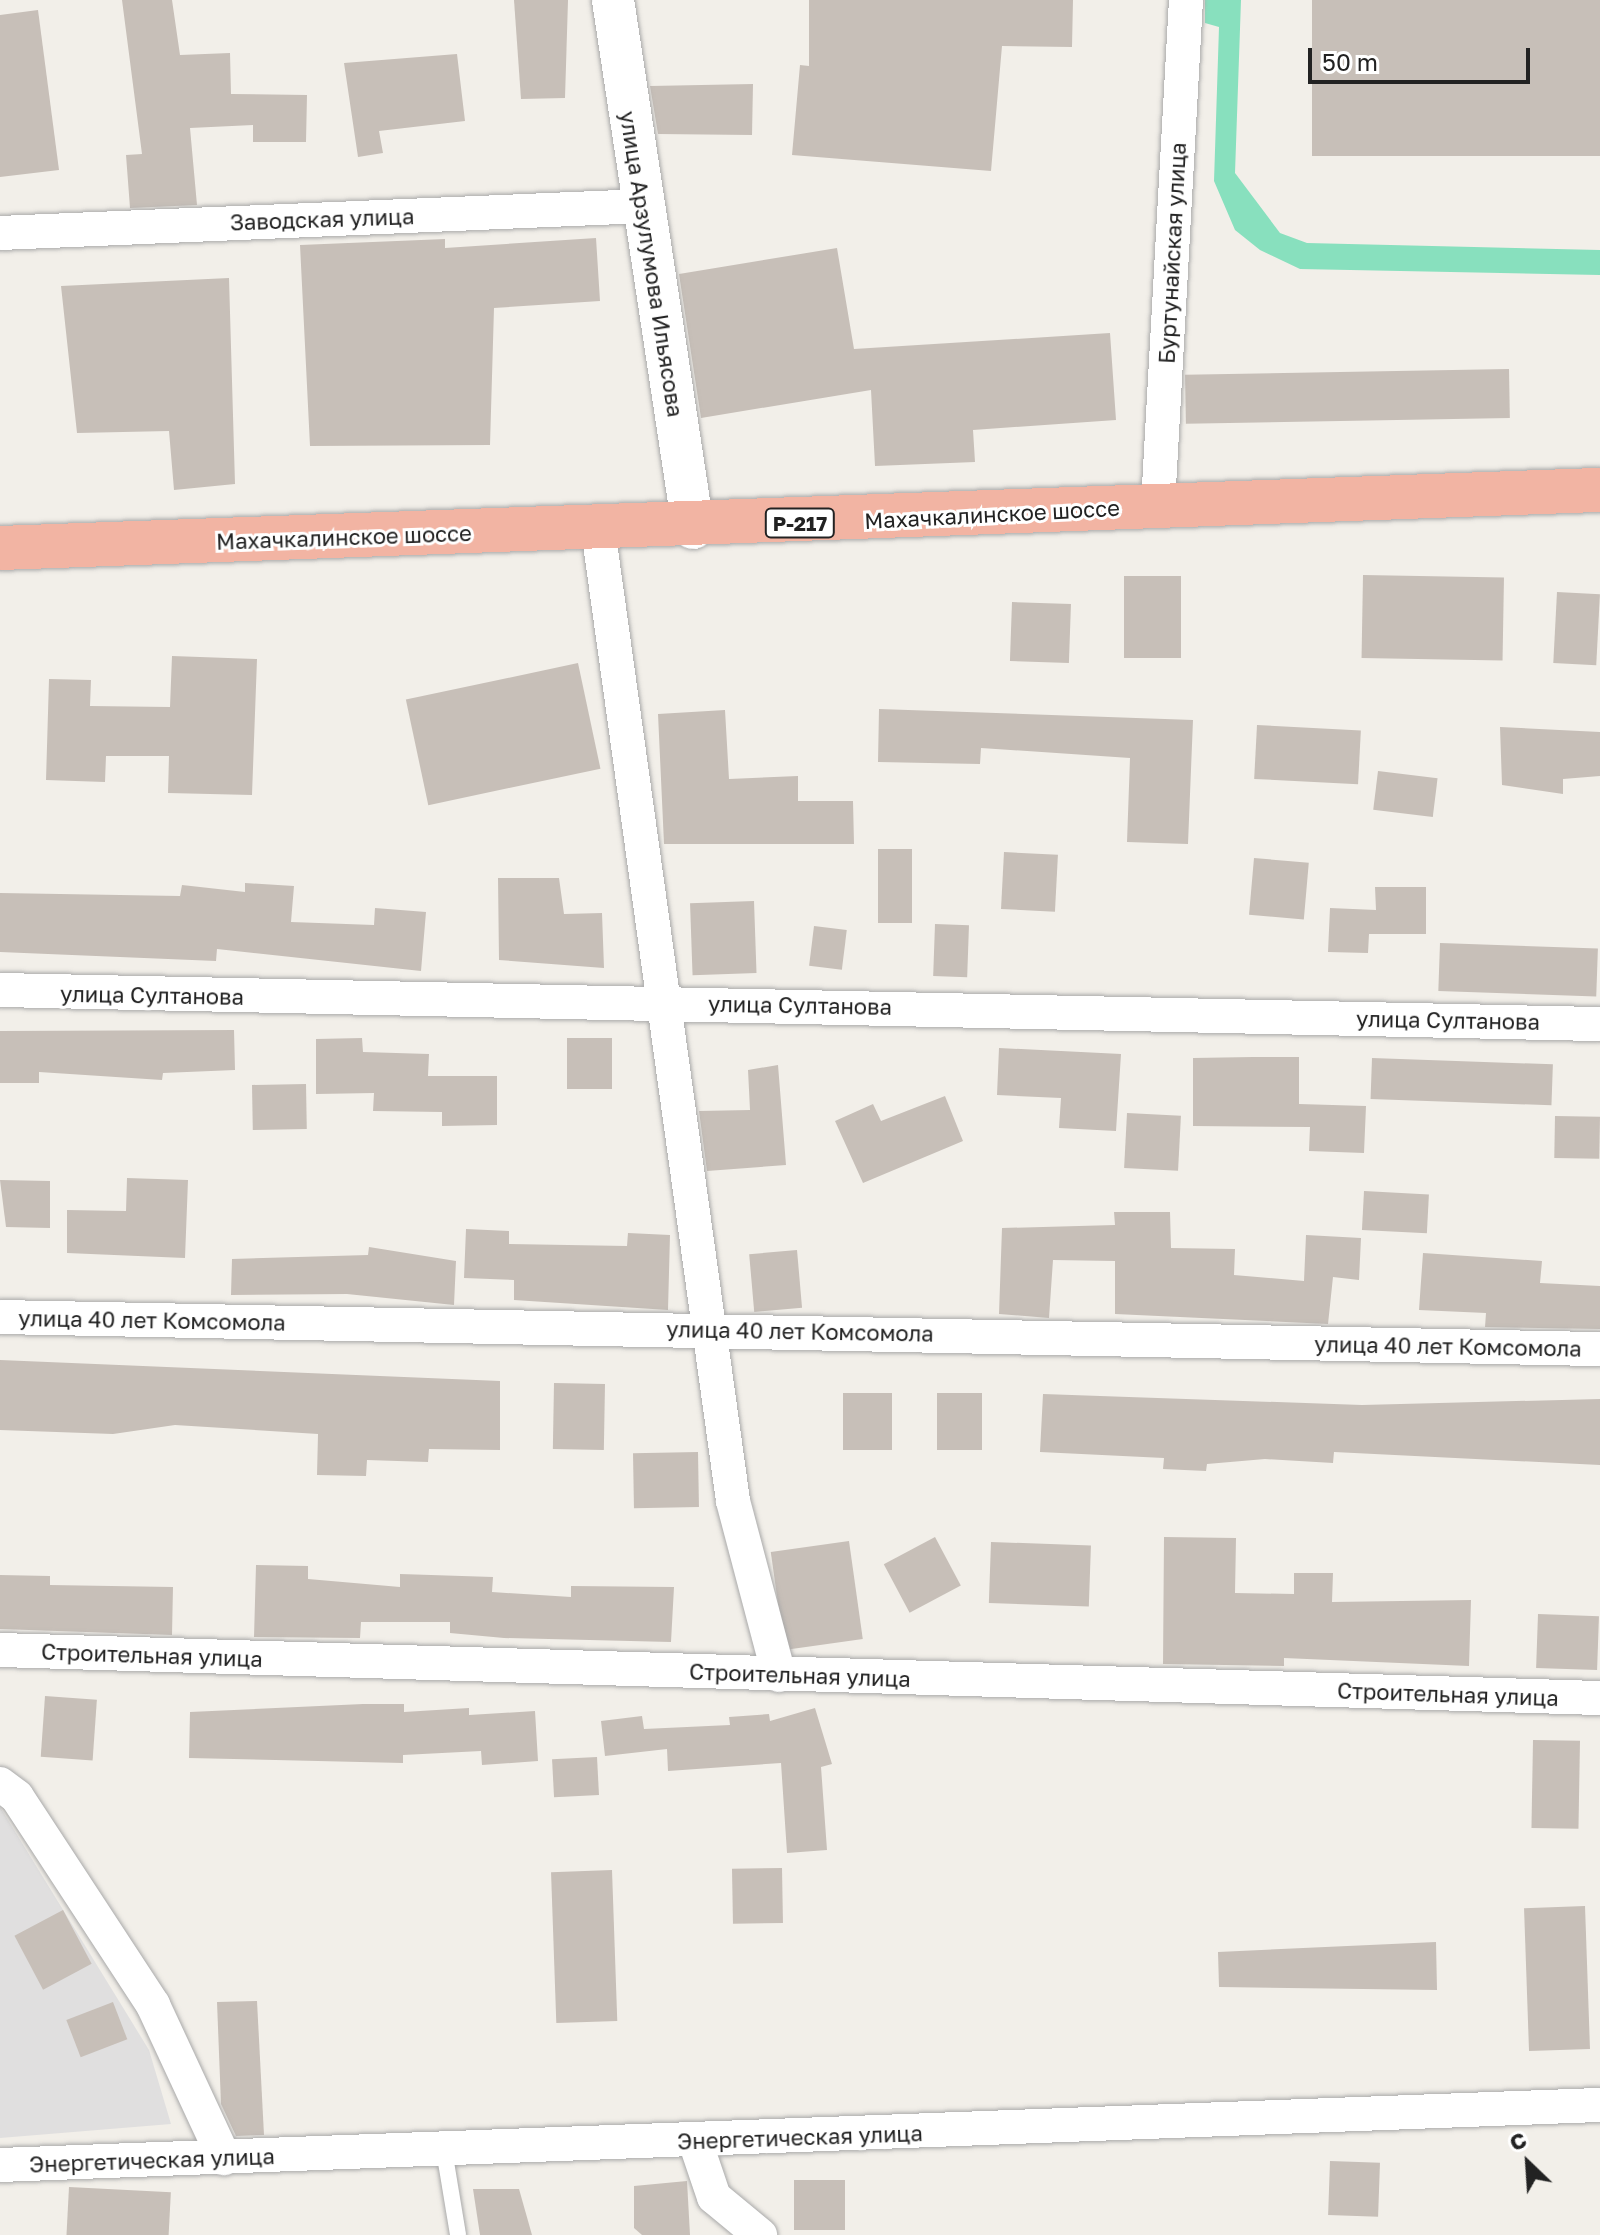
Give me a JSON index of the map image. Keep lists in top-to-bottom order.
{
  "streets": {
    "highway": ["Махачкалинское шоссе", "Р-217"],
    "street": [
      "Заводская улица",
      "Буртунайская улица",
      "улица Арзулумова Ильясова",
      "улица Султанова",
      "улица 40 лет Комсомола",
      "Строительная улица",
      "Энергетическая улица"
    ]
  },
  "crossings": [
    ["Заводская улица", "улица Арзулумова Ильясова"],
    ["Буртунайская улица", "Махачкалинское шоссе"],
    ["улица Арзулумова Ильясова", "Махачкалинское шоссе"]
  ],
  "scale_bar": "50 m",
  "north": "top left"
}
